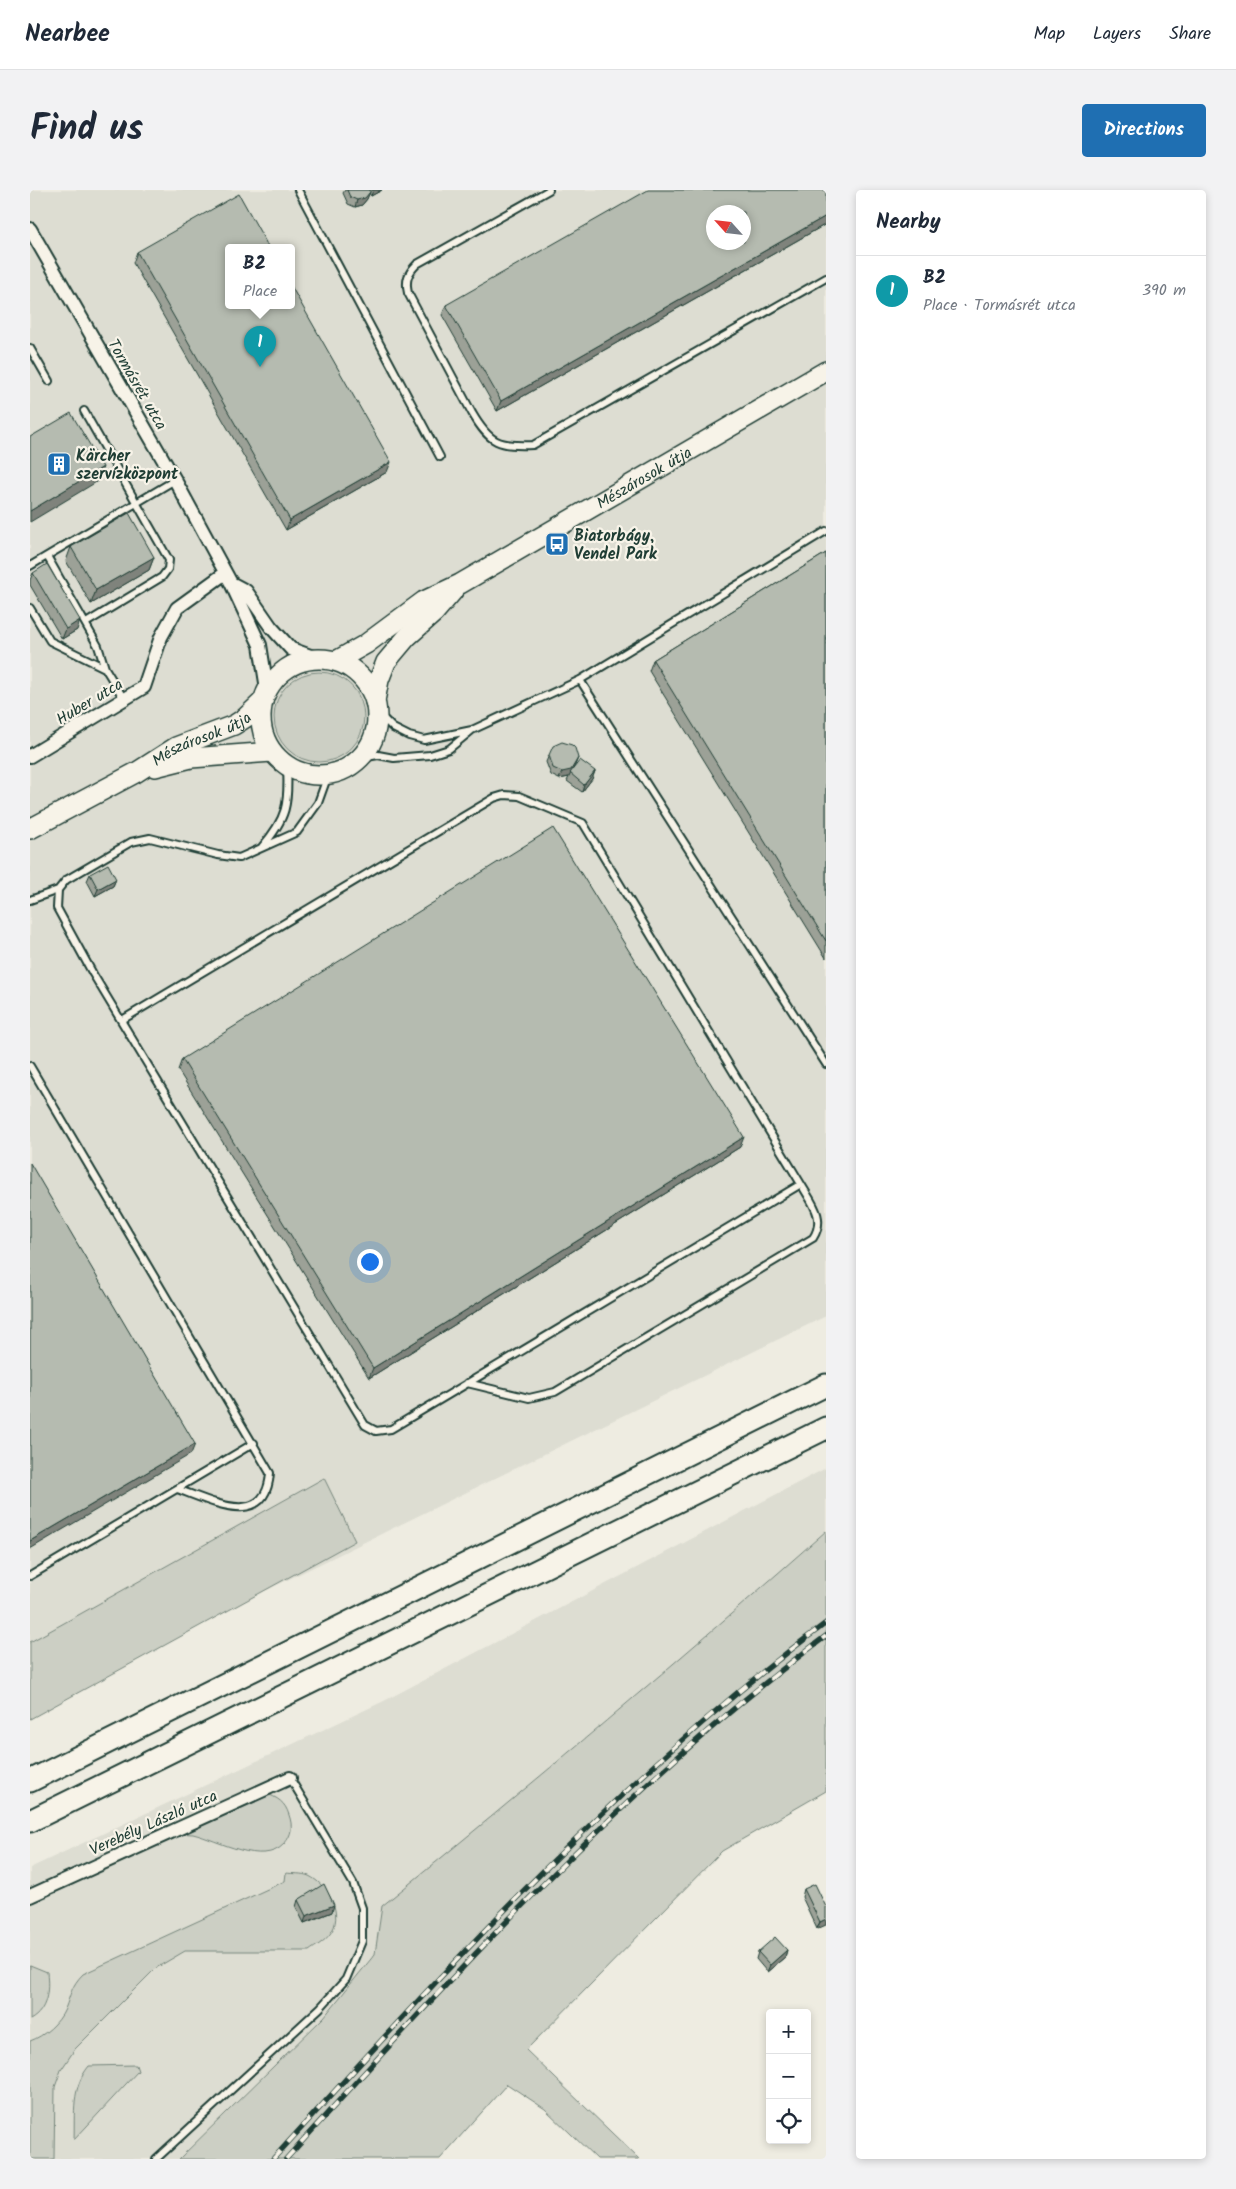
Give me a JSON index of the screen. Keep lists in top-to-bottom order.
{
  "streets": {
    "main road": ["Mészárosok útja"],
    "street": ["Tormásrét utca", "Huber utca", "Verebély László utca"]
  },
  "crossings": [
    ["Tormásrét utca", "Mészárosok útja"],
    ["Tormásrét utca", "Huber utca"]
  ],
  "places": {
    "building": ["Kärcher szervízközpont"],
    "bus stop": ["Biatorbágy, Vendel Park"]
  },
  "north": "top left",
  "page": {
    "header": "Nearbee",
    "nav": ["Map", "Layers", "Share"],
    "title": "Find us",
    "buttons": "Directions",
    "heading": "Nearby",
    "popup": ["B2", "Place"],
    "list": [
      {
        "mark": "1",
        "name": "B2",
        "note": "Place · Tormásrét utca",
        "value": "390 m"
      }
    ],
    "pins": "1",
    "map_buttons": ["+", "−"]
  }
}
